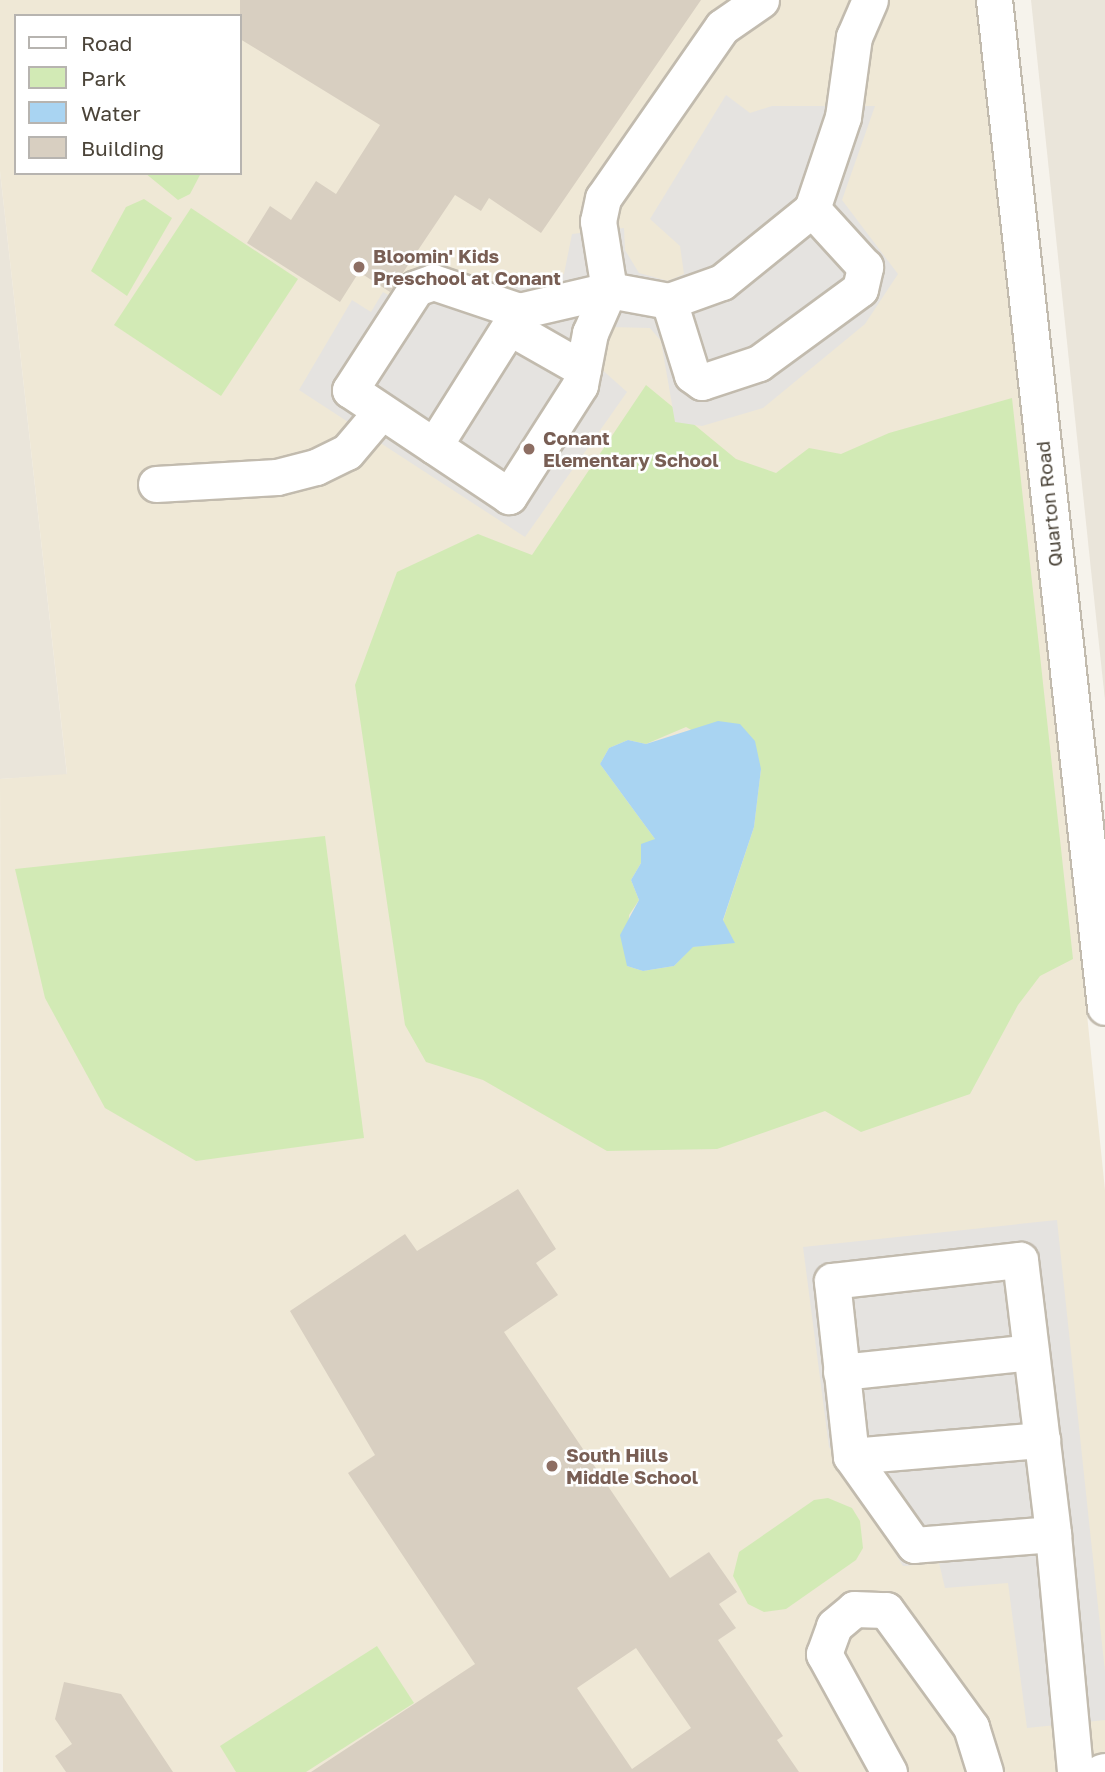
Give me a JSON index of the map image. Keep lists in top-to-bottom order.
{
  "streets": {
    "street": ["Quarton Road"]
  },
  "places": ["Bloomin' Kids Preschool at Conant", "Conant Elementary School", "South Hills Middle School"],
  "legend": [
    "Road",
    "Park",
    "Water",
    "Building"
  ]
}
